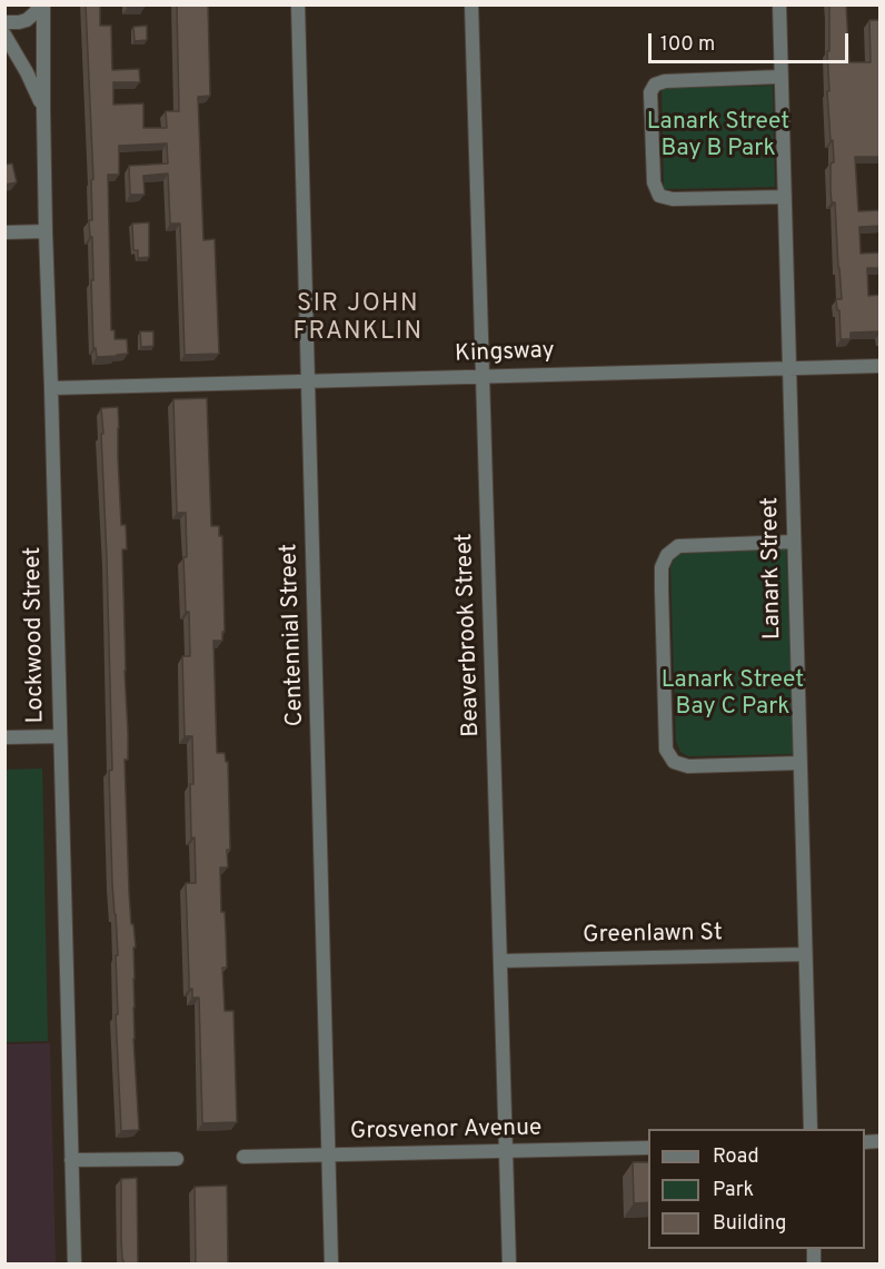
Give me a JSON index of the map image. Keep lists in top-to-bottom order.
{
  "streets": {
    "street": [
      "Kingsway",
      "Lanark Street",
      "Lockwood Street",
      "Centennial Street",
      "Beaverbrook Street",
      "Greenlawn St",
      "Grosvenor Avenue"
    ]
  },
  "crossings": [
    ["Kingsway", "Lanark Street"],
    ["Kingsway", "Lockwood Street"],
    ["Kingsway", "Centennial Street"],
    ["Kingsway", "Beaverbrook Street"],
    ["Lanark Street", "Greenlawn St"],
    ["Centennial Street", "Grosvenor Avenue"],
    ["Beaverbrook Street", "Greenlawn St"],
    ["Beaverbrook Street", "Grosvenor Avenue"]
  ],
  "districts": ["SIR JOHN FRANKLIN"],
  "parks": ["Lanark Street Bay B Park", "Lanark Street Bay C Park"],
  "legend": ["Road", "Park", "Building"],
  "scale_bar": "100 m"
}
